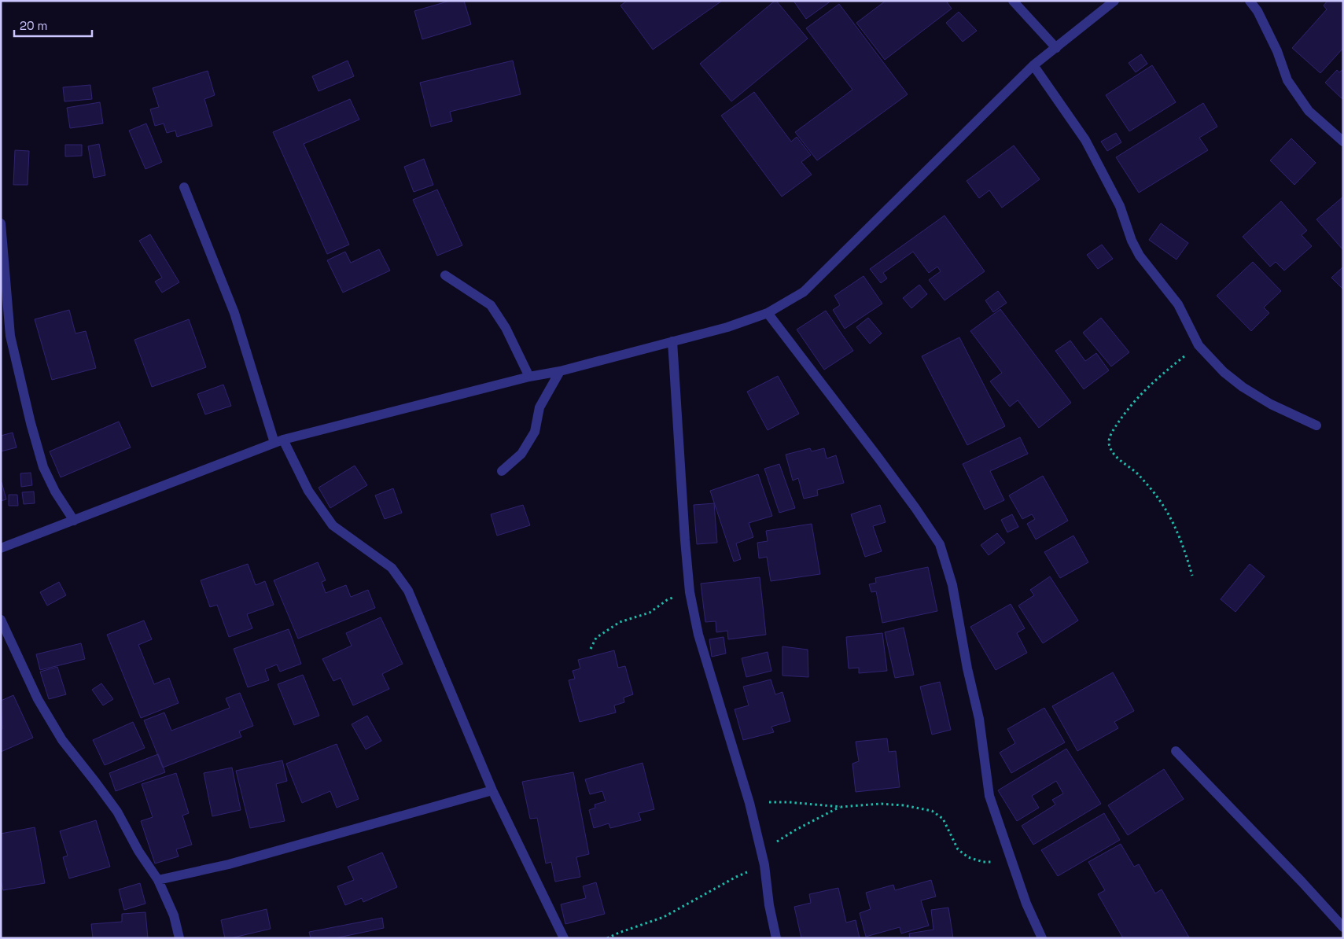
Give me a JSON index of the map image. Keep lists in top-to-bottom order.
{
  "scale_bar": "20 m"
}
